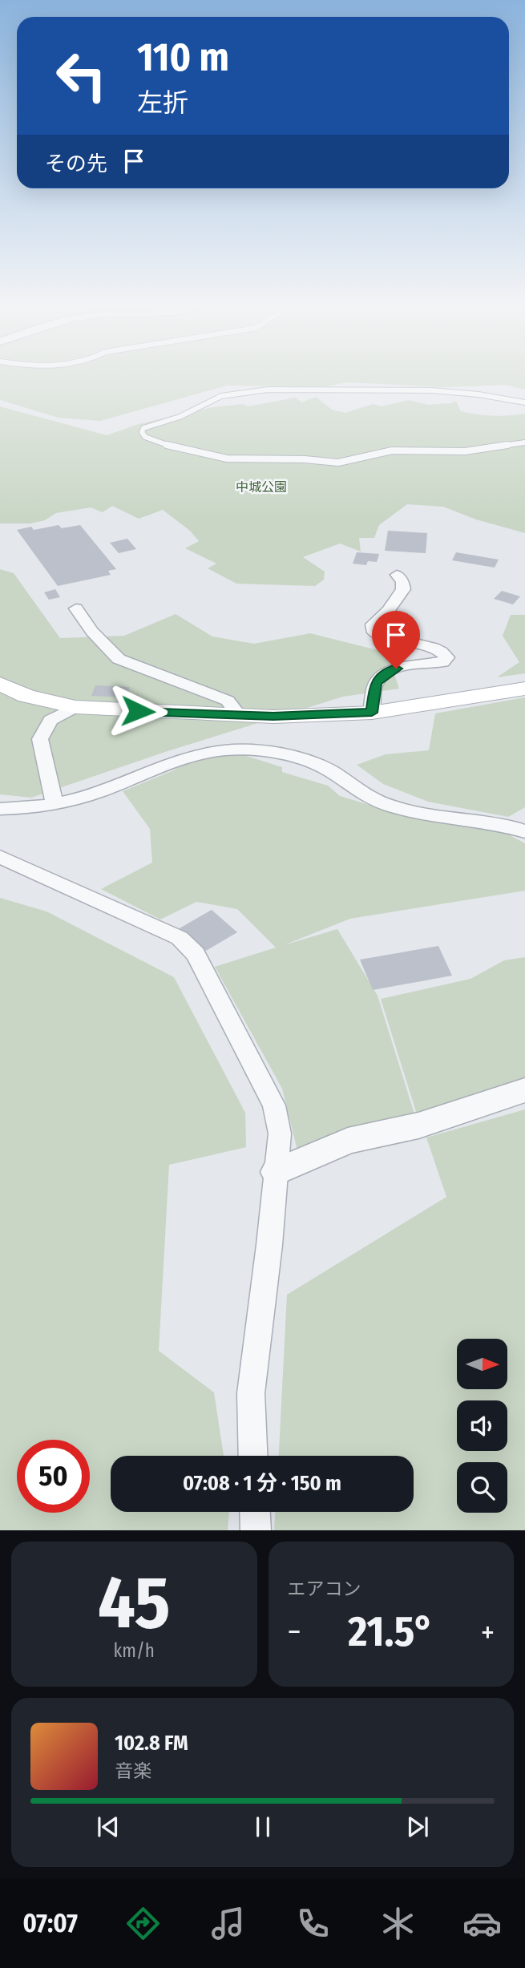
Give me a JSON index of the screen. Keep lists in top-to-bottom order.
{
  "parks": ["中城公園"],
  "north": "right",
  "page": {
    "turn": ["110 m", "左折"],
    "then": "その先",
    "limit": "50",
    "trip": "07:08 · 1 分 · 150 m",
    "tile": [
      ["45", "km/h"],
      "エアコン"
    ],
    "heat": ["−", "21.5°", "+"],
    "song": ["102.8 FM", "音楽"],
    "tabs": "07:07"
  }
}
